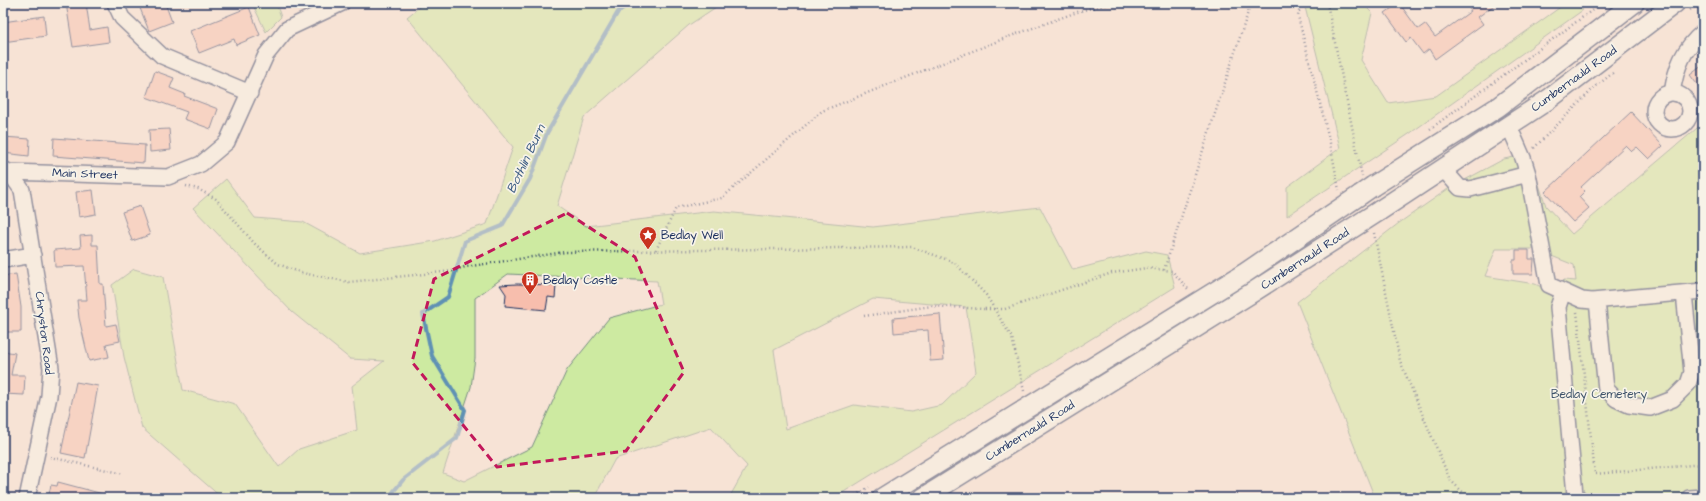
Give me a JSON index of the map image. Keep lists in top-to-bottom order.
{
  "streets": {
    "main road": ["Cumbernauld Road"],
    "street": ["Main Street", "Chryston Road"]
  },
  "crossings": [
    ["Main Street", "Chryston Road"]
  ],
  "water": ["Bothlin Burn"],
  "parks": ["Bedlay Cemetery"],
  "places": {
    "place": ["Bedlay Well"],
    "building": ["Bedlay Castle"]
  }
}
